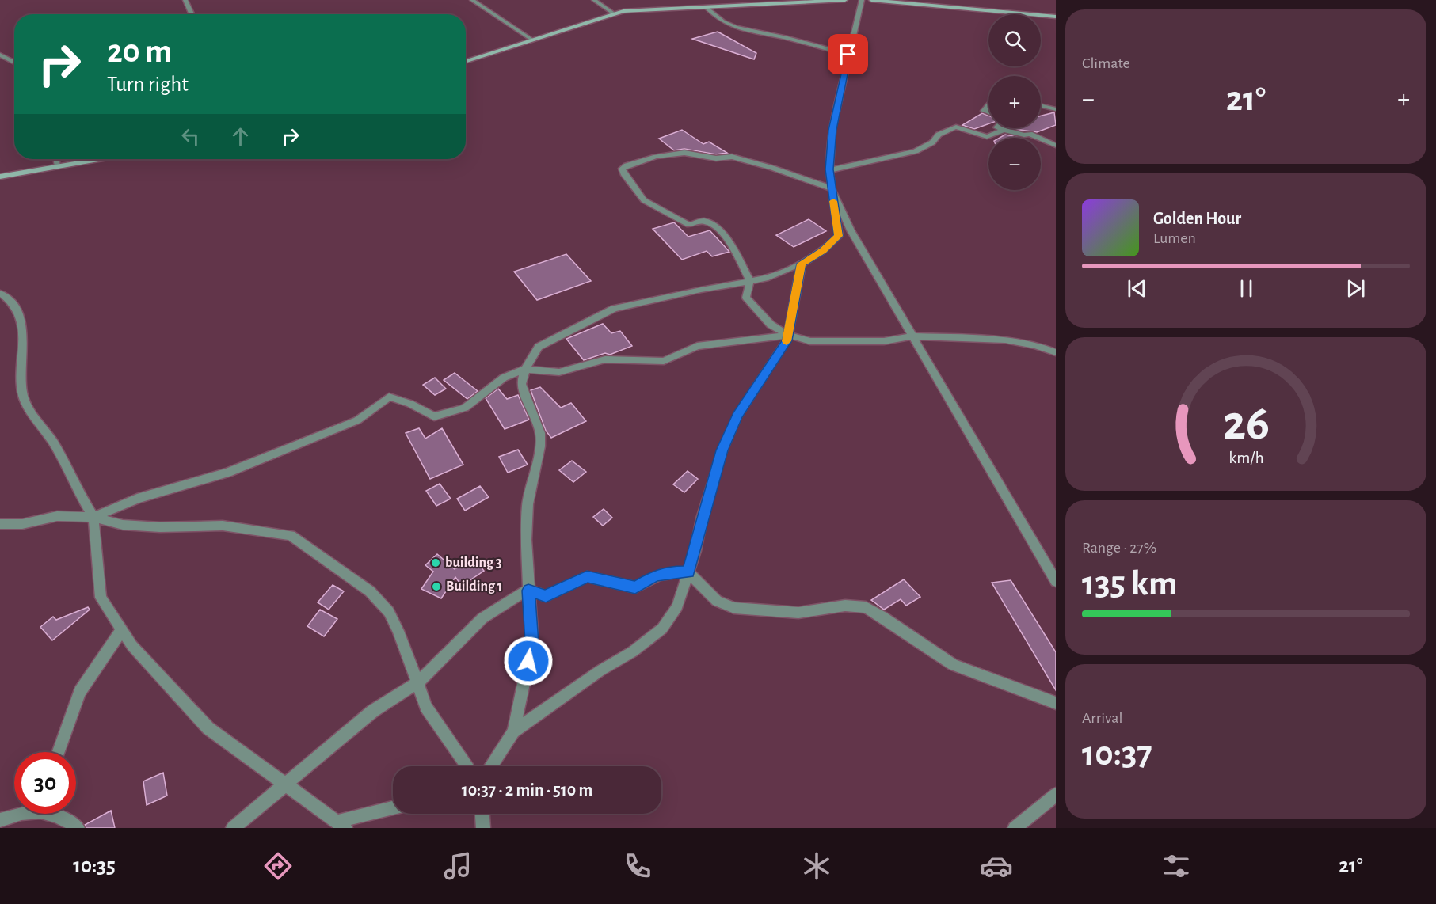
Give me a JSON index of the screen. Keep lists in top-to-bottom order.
{
  "places": ["building 3", "Building 1"],
  "page": {
    "tile": [
      "Climate",
      ["Range · 27%", "135 km"],
      ["Arrival", "10:37"]
    ],
    "map_buttons": ["+", "−"],
    "turn": ["20 m", "Turn right"],
    "heat": ["−", "21°", "+"],
    "song": ["Golden Hour", "Lumen"],
    "limit": "30",
    "trip": "10:37 · 2 min · 510 m",
    "tabs": ["10:35", "21°"],
    "gauge": ["26", "km/h"]
  }
}
